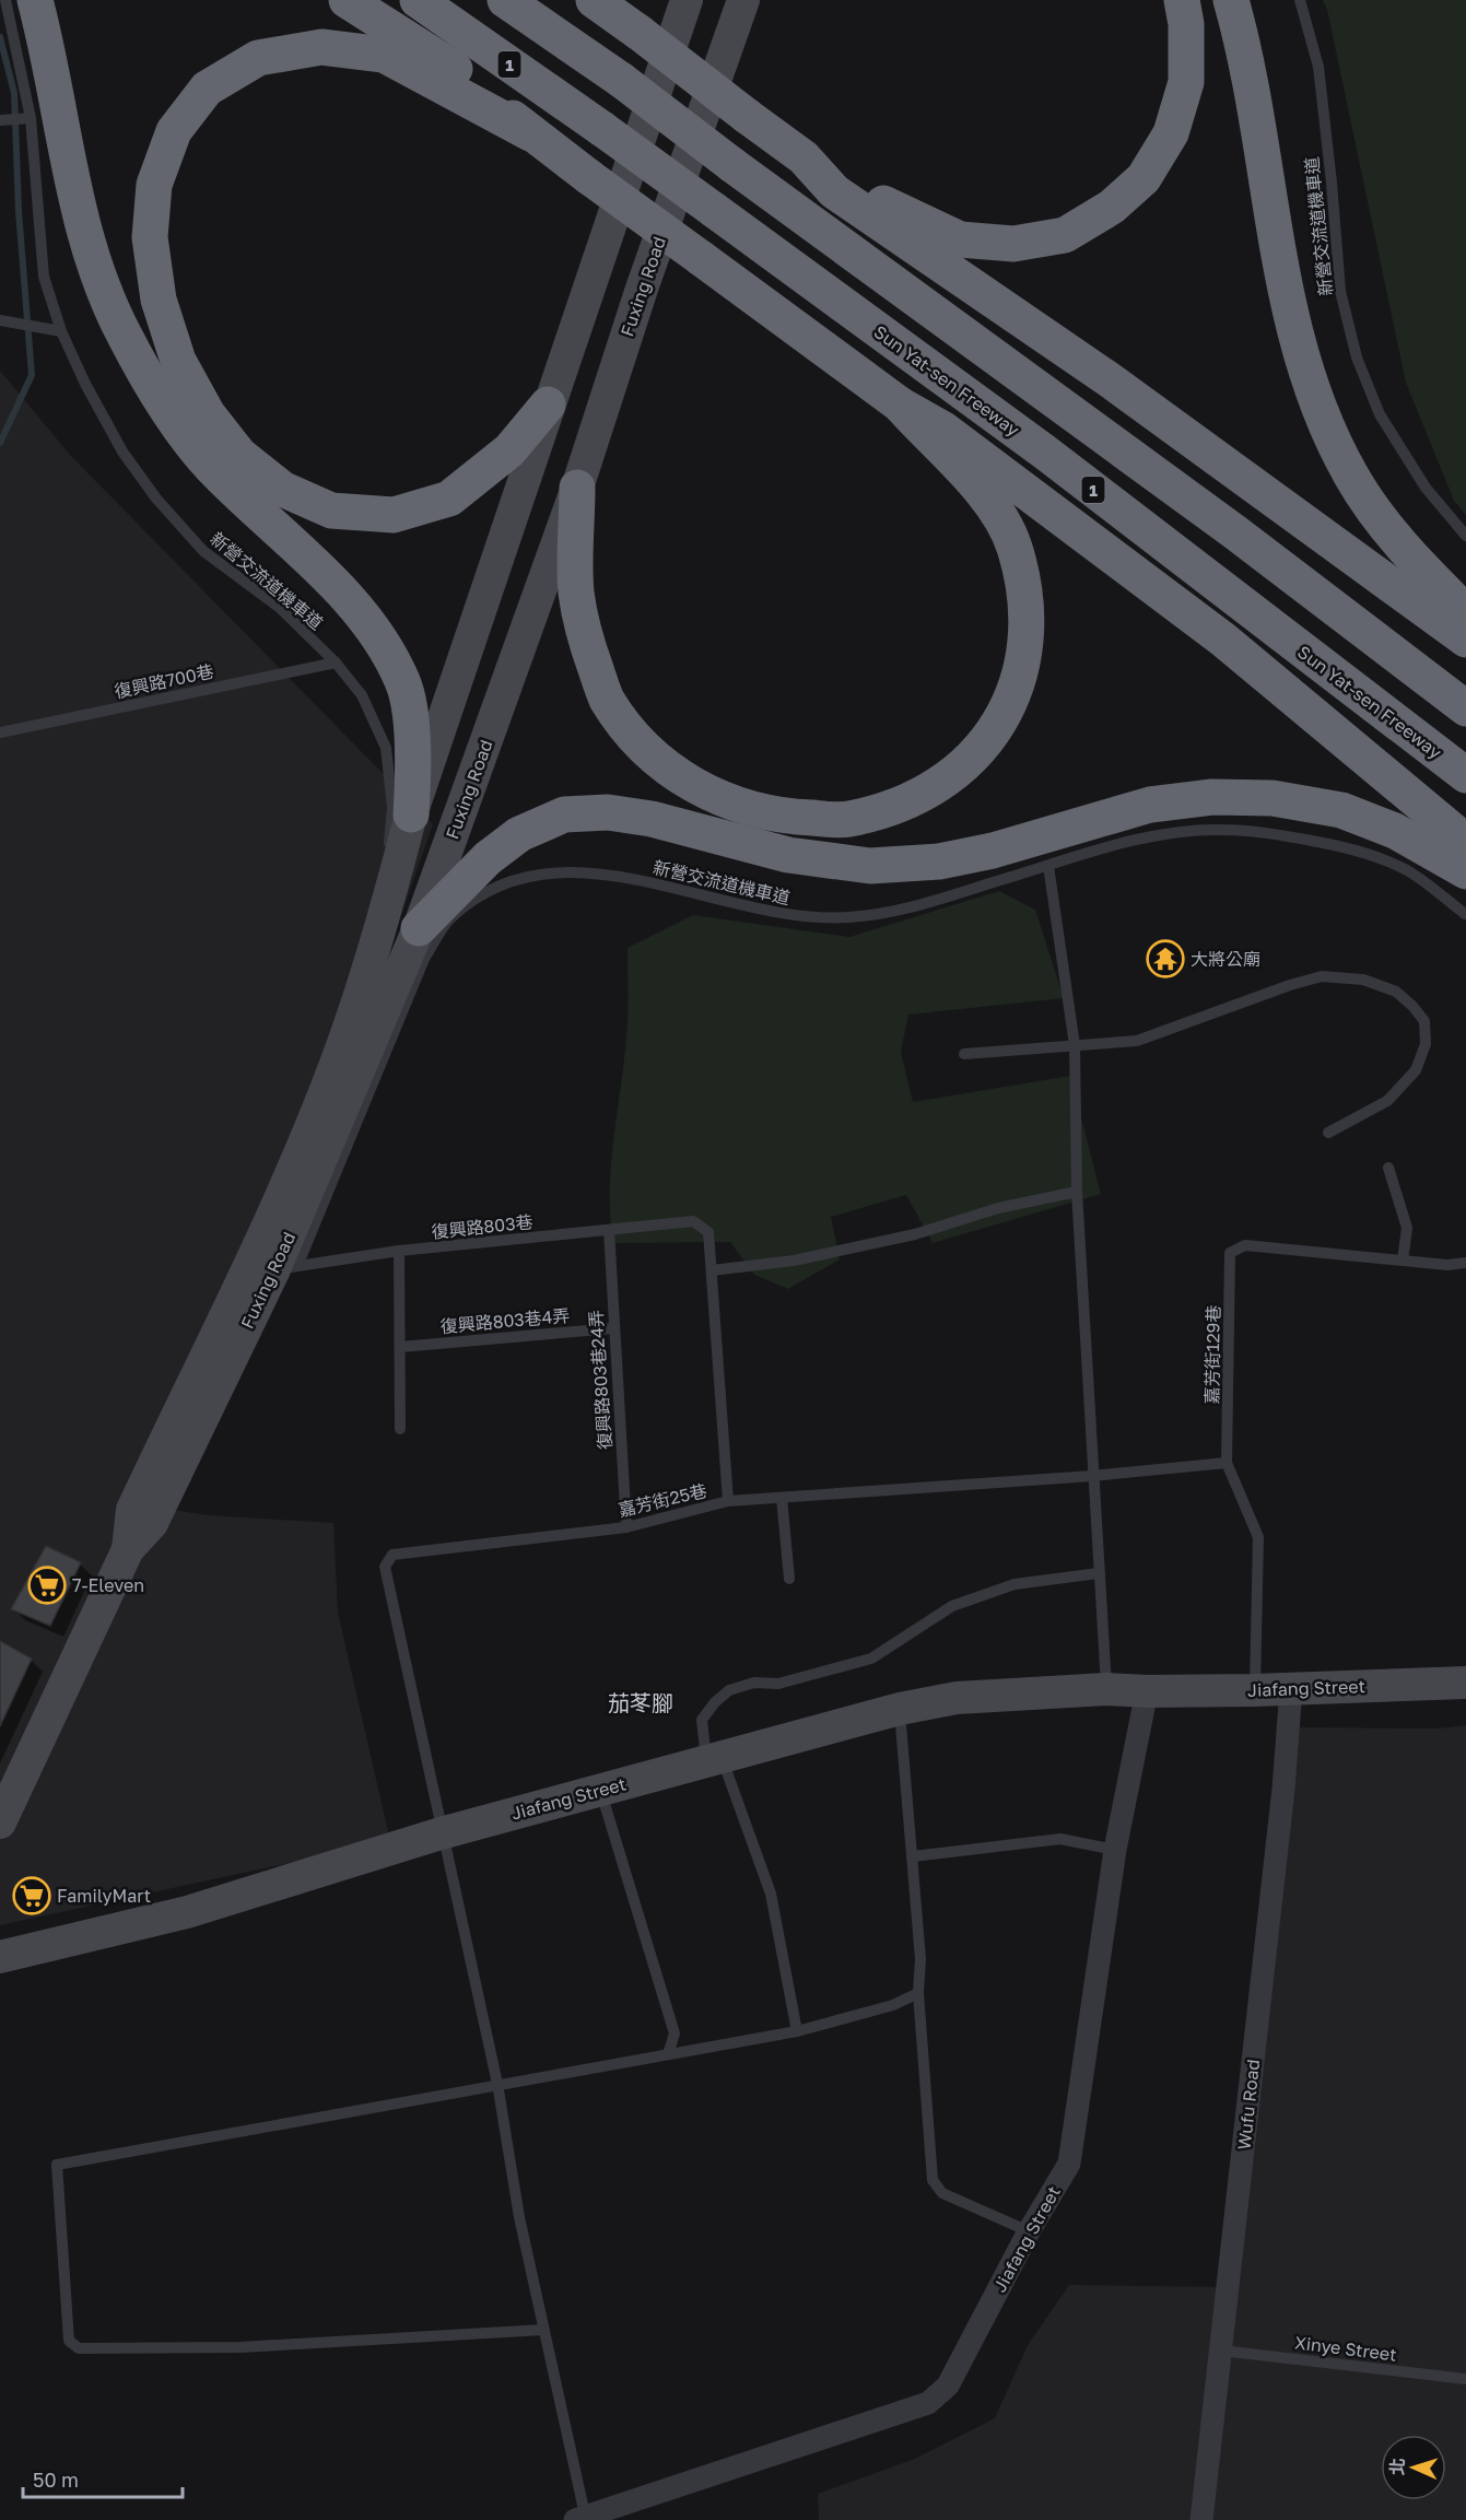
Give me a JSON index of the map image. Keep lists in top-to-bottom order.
{
  "streets": {
    "highway": ["1", "Sun Yat-sen Freeway"],
    "main road": ["Fuxing Road", "Jiafang Street"],
    "street": ["Wufu Road"],
    "lane": [
      "新營交流道機車道",
      "復興路700巷",
      "復興路803巷",
      "復興路803巷4弄",
      "嘉芳街129巷",
      "復興路803巷24弄",
      "嘉芳街25巷",
      "Xinye Street"
    ]
  },
  "crossings": [
    ["新營交流道機車道", "Fuxing Road"],
    ["新營交流道機車道", "復興路700巷"],
    ["新營交流道機車道", "復興路803巷"],
    ["Fuxing Road", "復興路803巷"],
    ["復興路803巷", "復興路803巷24弄"],
    ["復興路803巷4弄", "復興路803巷24弄"],
    ["嘉芳街129巷", "嘉芳街25巷"],
    ["嘉芳街129巷", "Jiafang Street"],
    ["復興路803巷24弄", "嘉芳街25巷"],
    ["嘉芳街25巷", "Jiafang Street"],
    ["Jiafang Street", "Wufu Road"],
    ["Wufu Road", "Xinye Street"]
  ],
  "districts": ["茄苳腳"],
  "places": {
    "temple": ["大將公廟"],
    "supermarket": ["7-Eleven", "FamilyMart"]
  },
  "scale_bar": "50 m",
  "north": "left"
}
